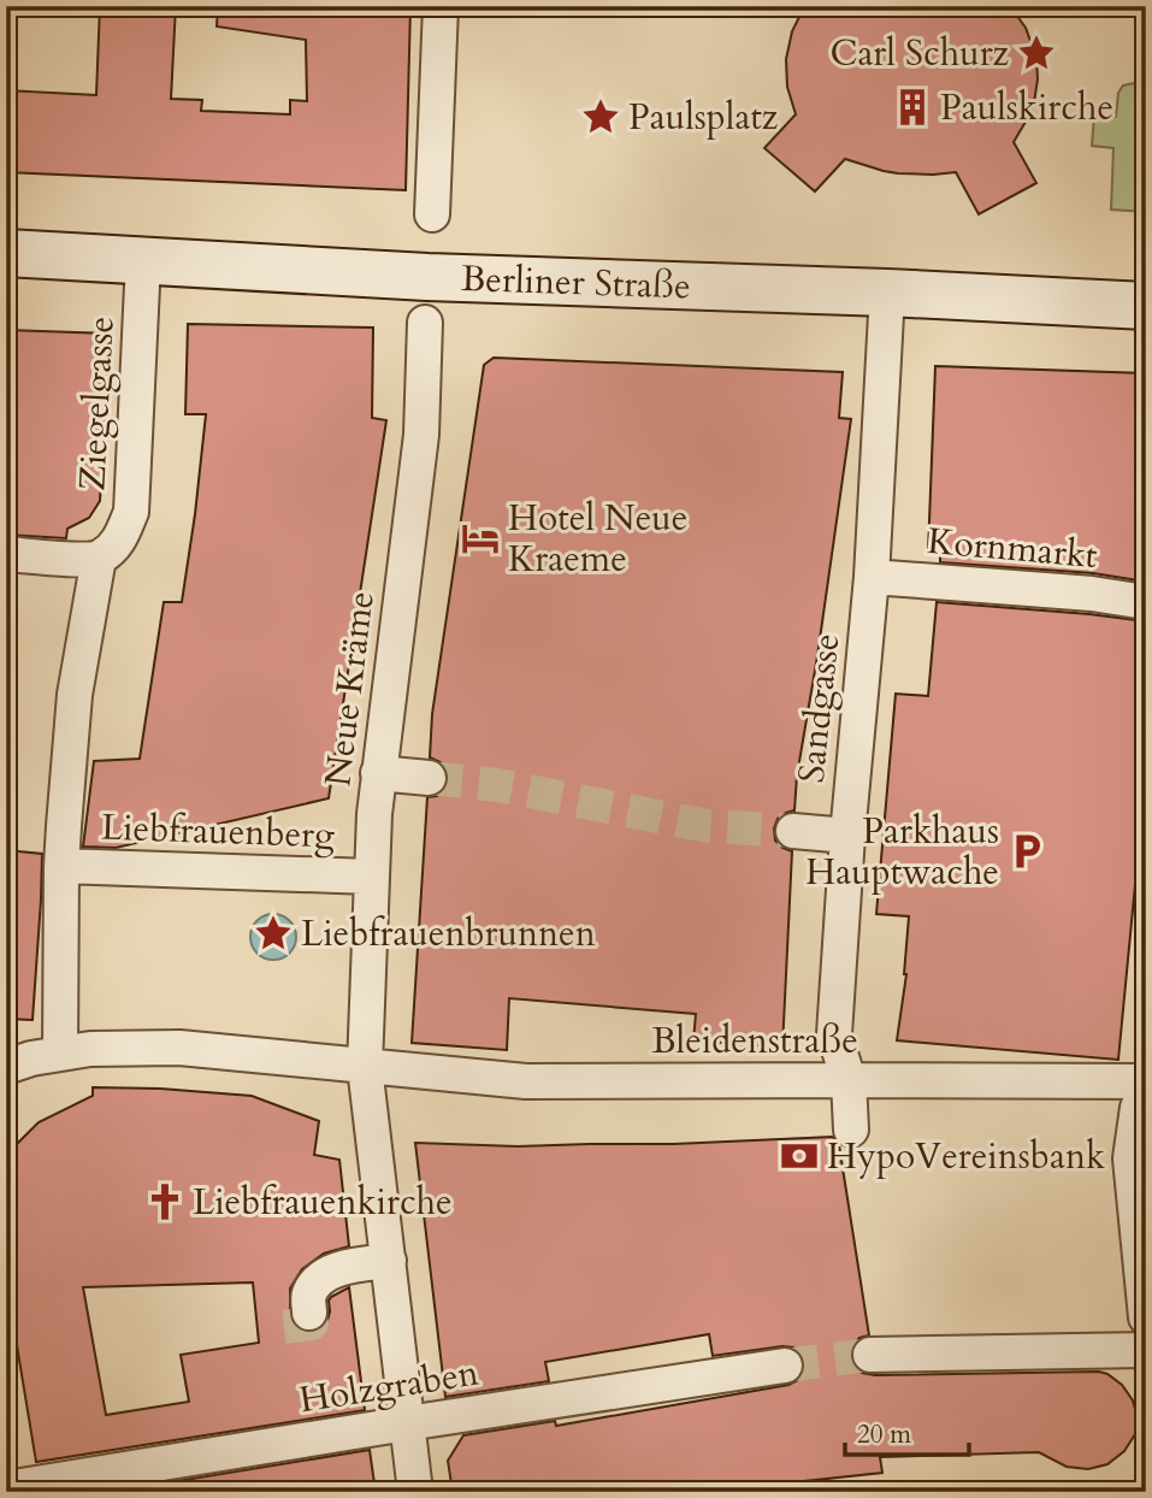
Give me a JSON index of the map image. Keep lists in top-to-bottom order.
{
  "streets": {
    "main road": ["Berliner Straße"],
    "street": [
      "Ziegelgasse",
      "Kornmarkt",
      "Neue Kräme",
      "Sandgasse",
      "Liebfrauenberg",
      "Bleidenstraße",
      "Holzgraben"
    ]
  },
  "crossings": [
    ["Berliner Straße", "Ziegelgasse"],
    ["Berliner Straße", "Sandgasse"],
    ["Ziegelgasse", "Liebfrauenberg"],
    ["Kornmarkt", "Sandgasse"],
    ["Neue Kräme", "Liebfrauenberg"],
    ["Neue Kräme", "Bleidenstraße"],
    ["Neue Kräme", "Holzgraben"],
    ["Sandgasse", "Bleidenstraße"]
  ],
  "places": {
    "place": ["Carl Schurz", "Paulsplatz", "Liebfrauenbrunnen"],
    "building": ["Paulskirche"],
    "hotel": ["Hotel Neue Kraeme"],
    "parking": ["Parkhaus Hauptwache"],
    "bank": ["HypoVereinsbank"],
    "church": ["Liebfrauenkirche"]
  },
  "scale_bar": "20 m"
}
